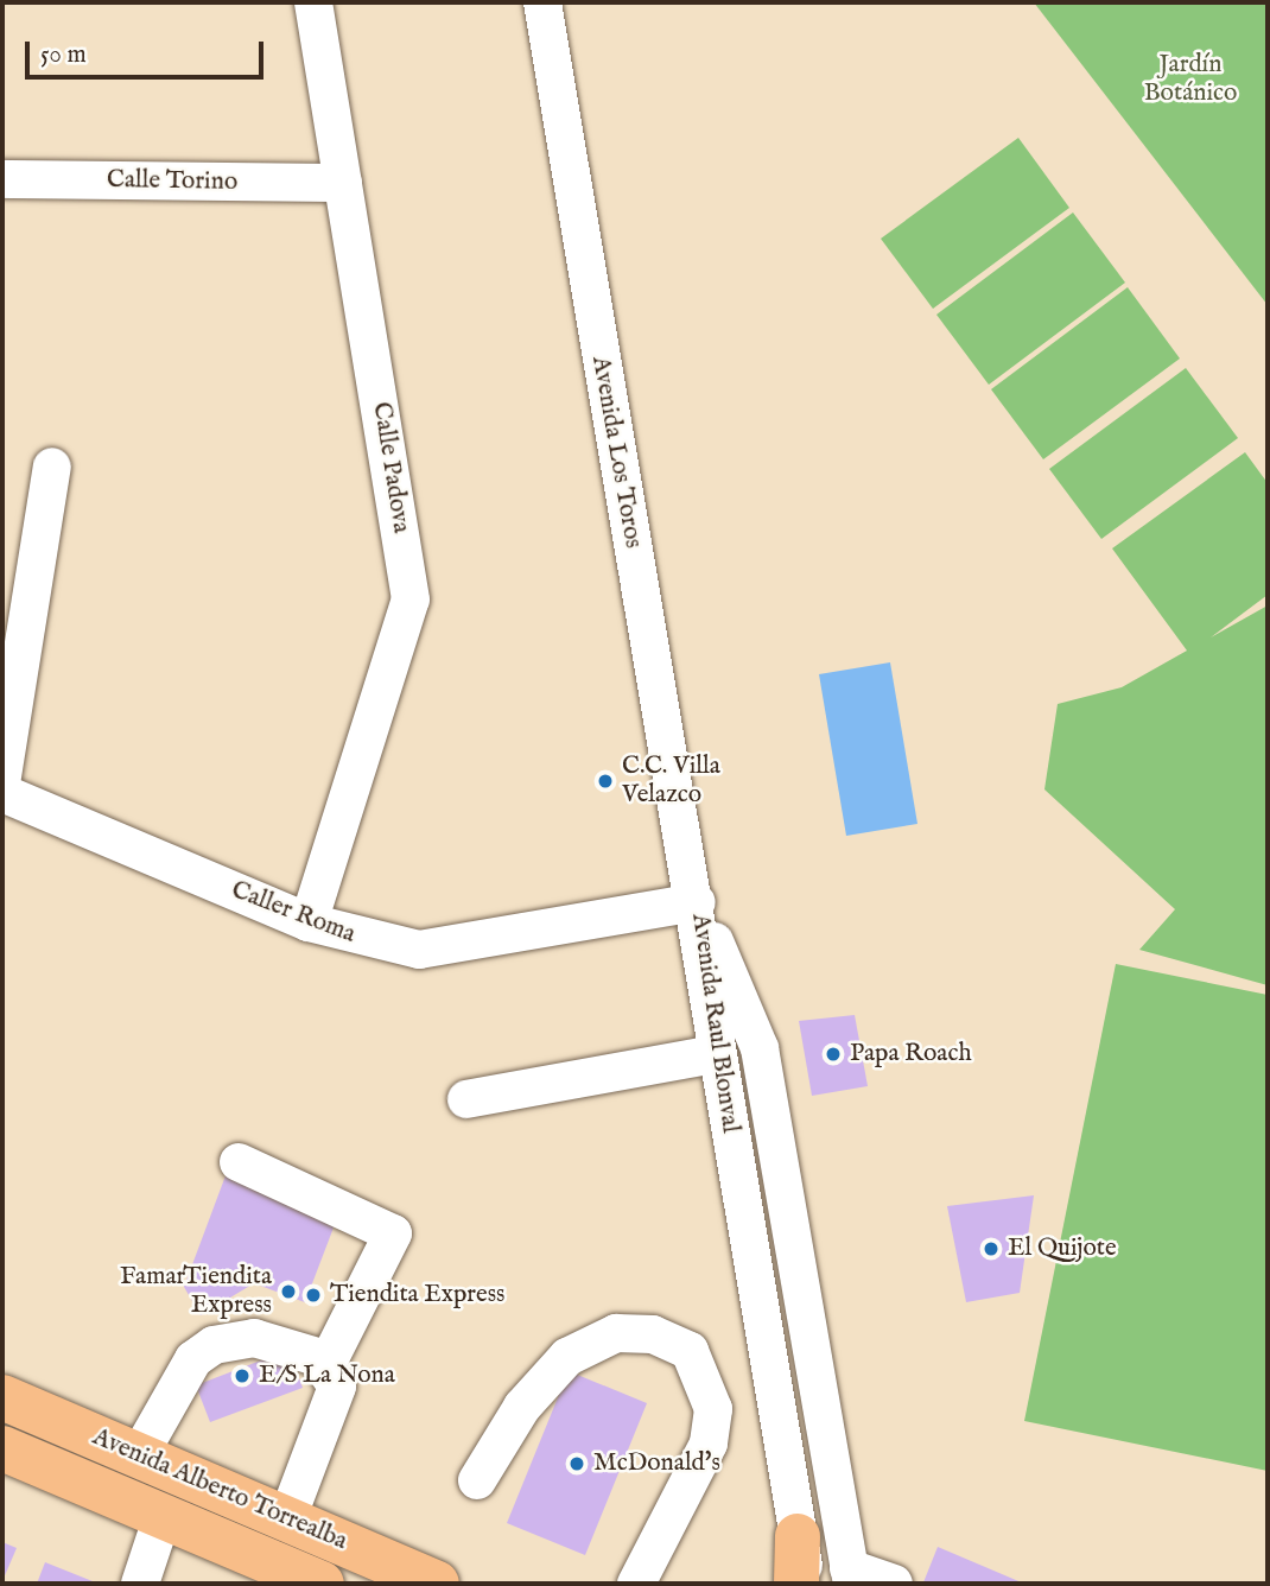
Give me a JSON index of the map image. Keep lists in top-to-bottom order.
{
  "streets": {
    "main road": ["Avenida Alberto Torrealba"],
    "street": [
      "Calle Torino",
      "Avenida Los Toros",
      "Calle Padova",
      "Caller Roma",
      "Avenida Raul Blonval"
    ]
  },
  "crossings": [
    ["Calle Torino", "Calle Padova"],
    ["Avenida Los Toros", "Caller Roma"],
    ["Avenida Los Toros", "Avenida Raul Blonval"],
    ["Calle Padova", "Caller Roma"],
    ["Caller Roma", "Avenida Raul Blonval"]
  ],
  "parks": ["Jardín Botánico"],
  "places": [
    "C.C. Villa Velazco",
    "Papa Roach",
    "El Quijote",
    "FamarTiendita Express",
    "Tiendita Express",
    "E/S La Nona",
    "McDonald's"
  ],
  "scale_bar": "50 m"
}
